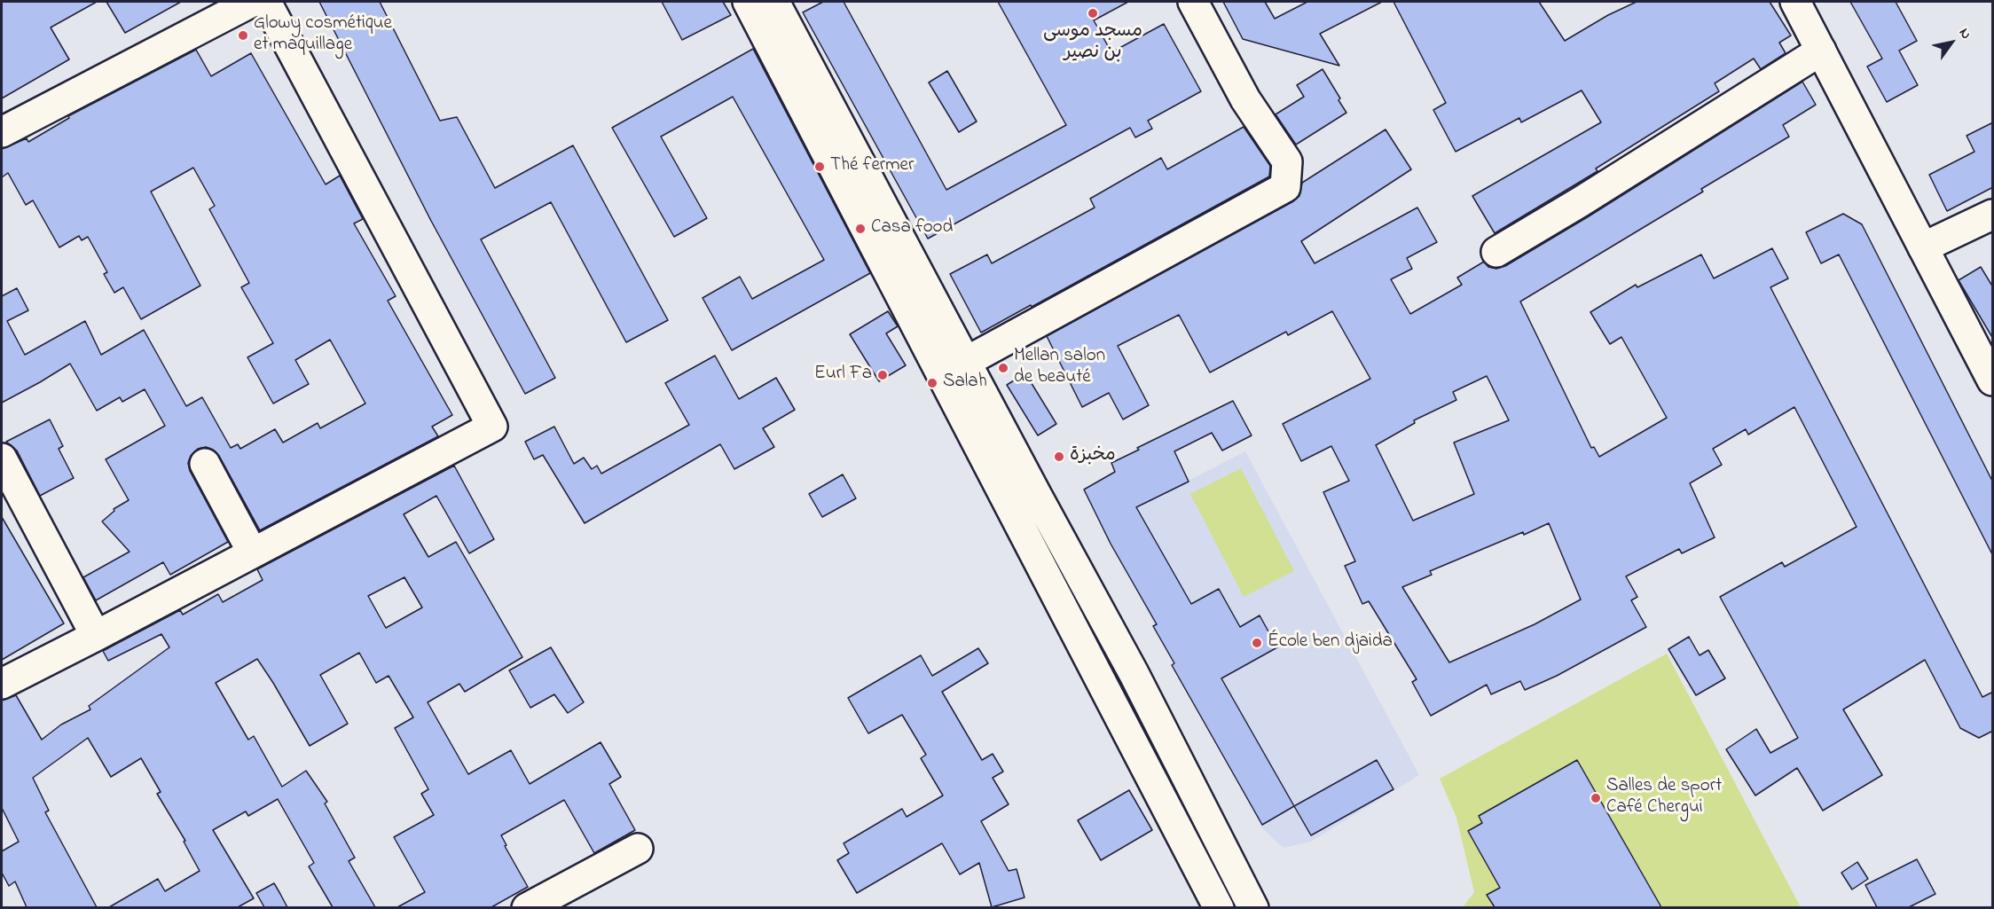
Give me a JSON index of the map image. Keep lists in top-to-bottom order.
{
  "places": [
    "مسجد موسى بن نصير",
    "Glowy cosmétique et maquillage",
    "Thé fermer",
    "Casa food",
    "Mellan salon de beauté",
    "Eurl Fa",
    "Salah",
    "مخبزة",
    "École ben djaida",
    "Salles de sport Café Chergui"
  ],
  "north": "top right"
}
